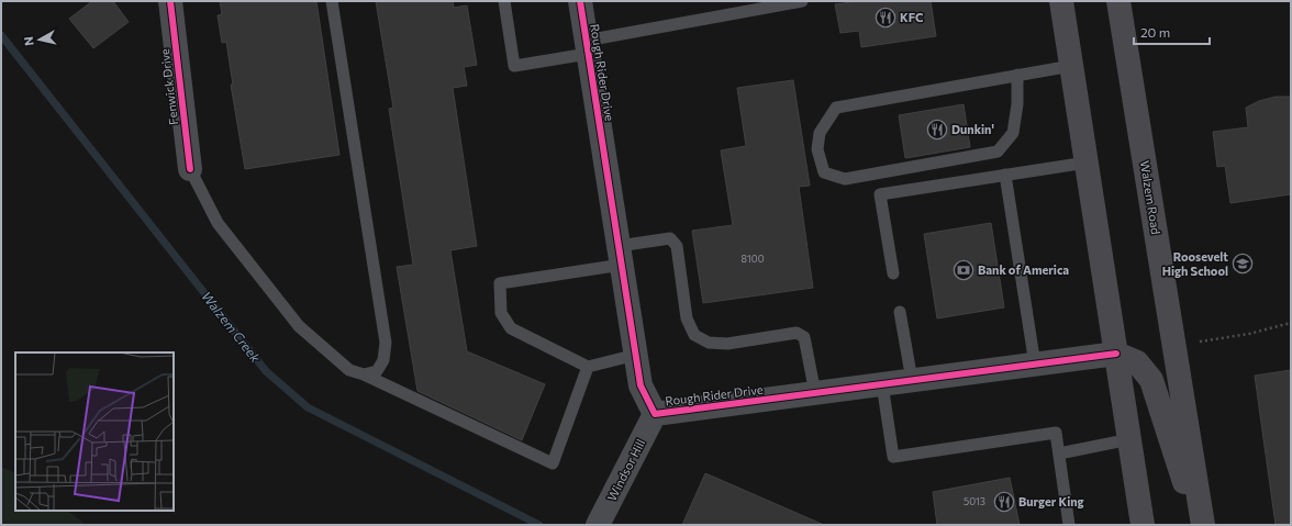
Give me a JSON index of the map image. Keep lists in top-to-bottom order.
{
  "streets": {
    "main road": ["Walzem Road"],
    "street": ["Rough Rider Drive", "Fenwick Drive", "Windsor Hill"]
  },
  "crossings": [
    ["Rough Rider Drive", "Windsor Hill"]
  ],
  "water": ["Walzem Creek"],
  "places": {
    "restaurant": ["KFC", "Dunkin'", "Burger King"],
    "school or university": ["Roosevelt High School"],
    "bank": ["Bank of America"]
  },
  "house_numbers": ["8100", "5013"],
  "scale_bar": "20 m",
  "north": "left"
}
